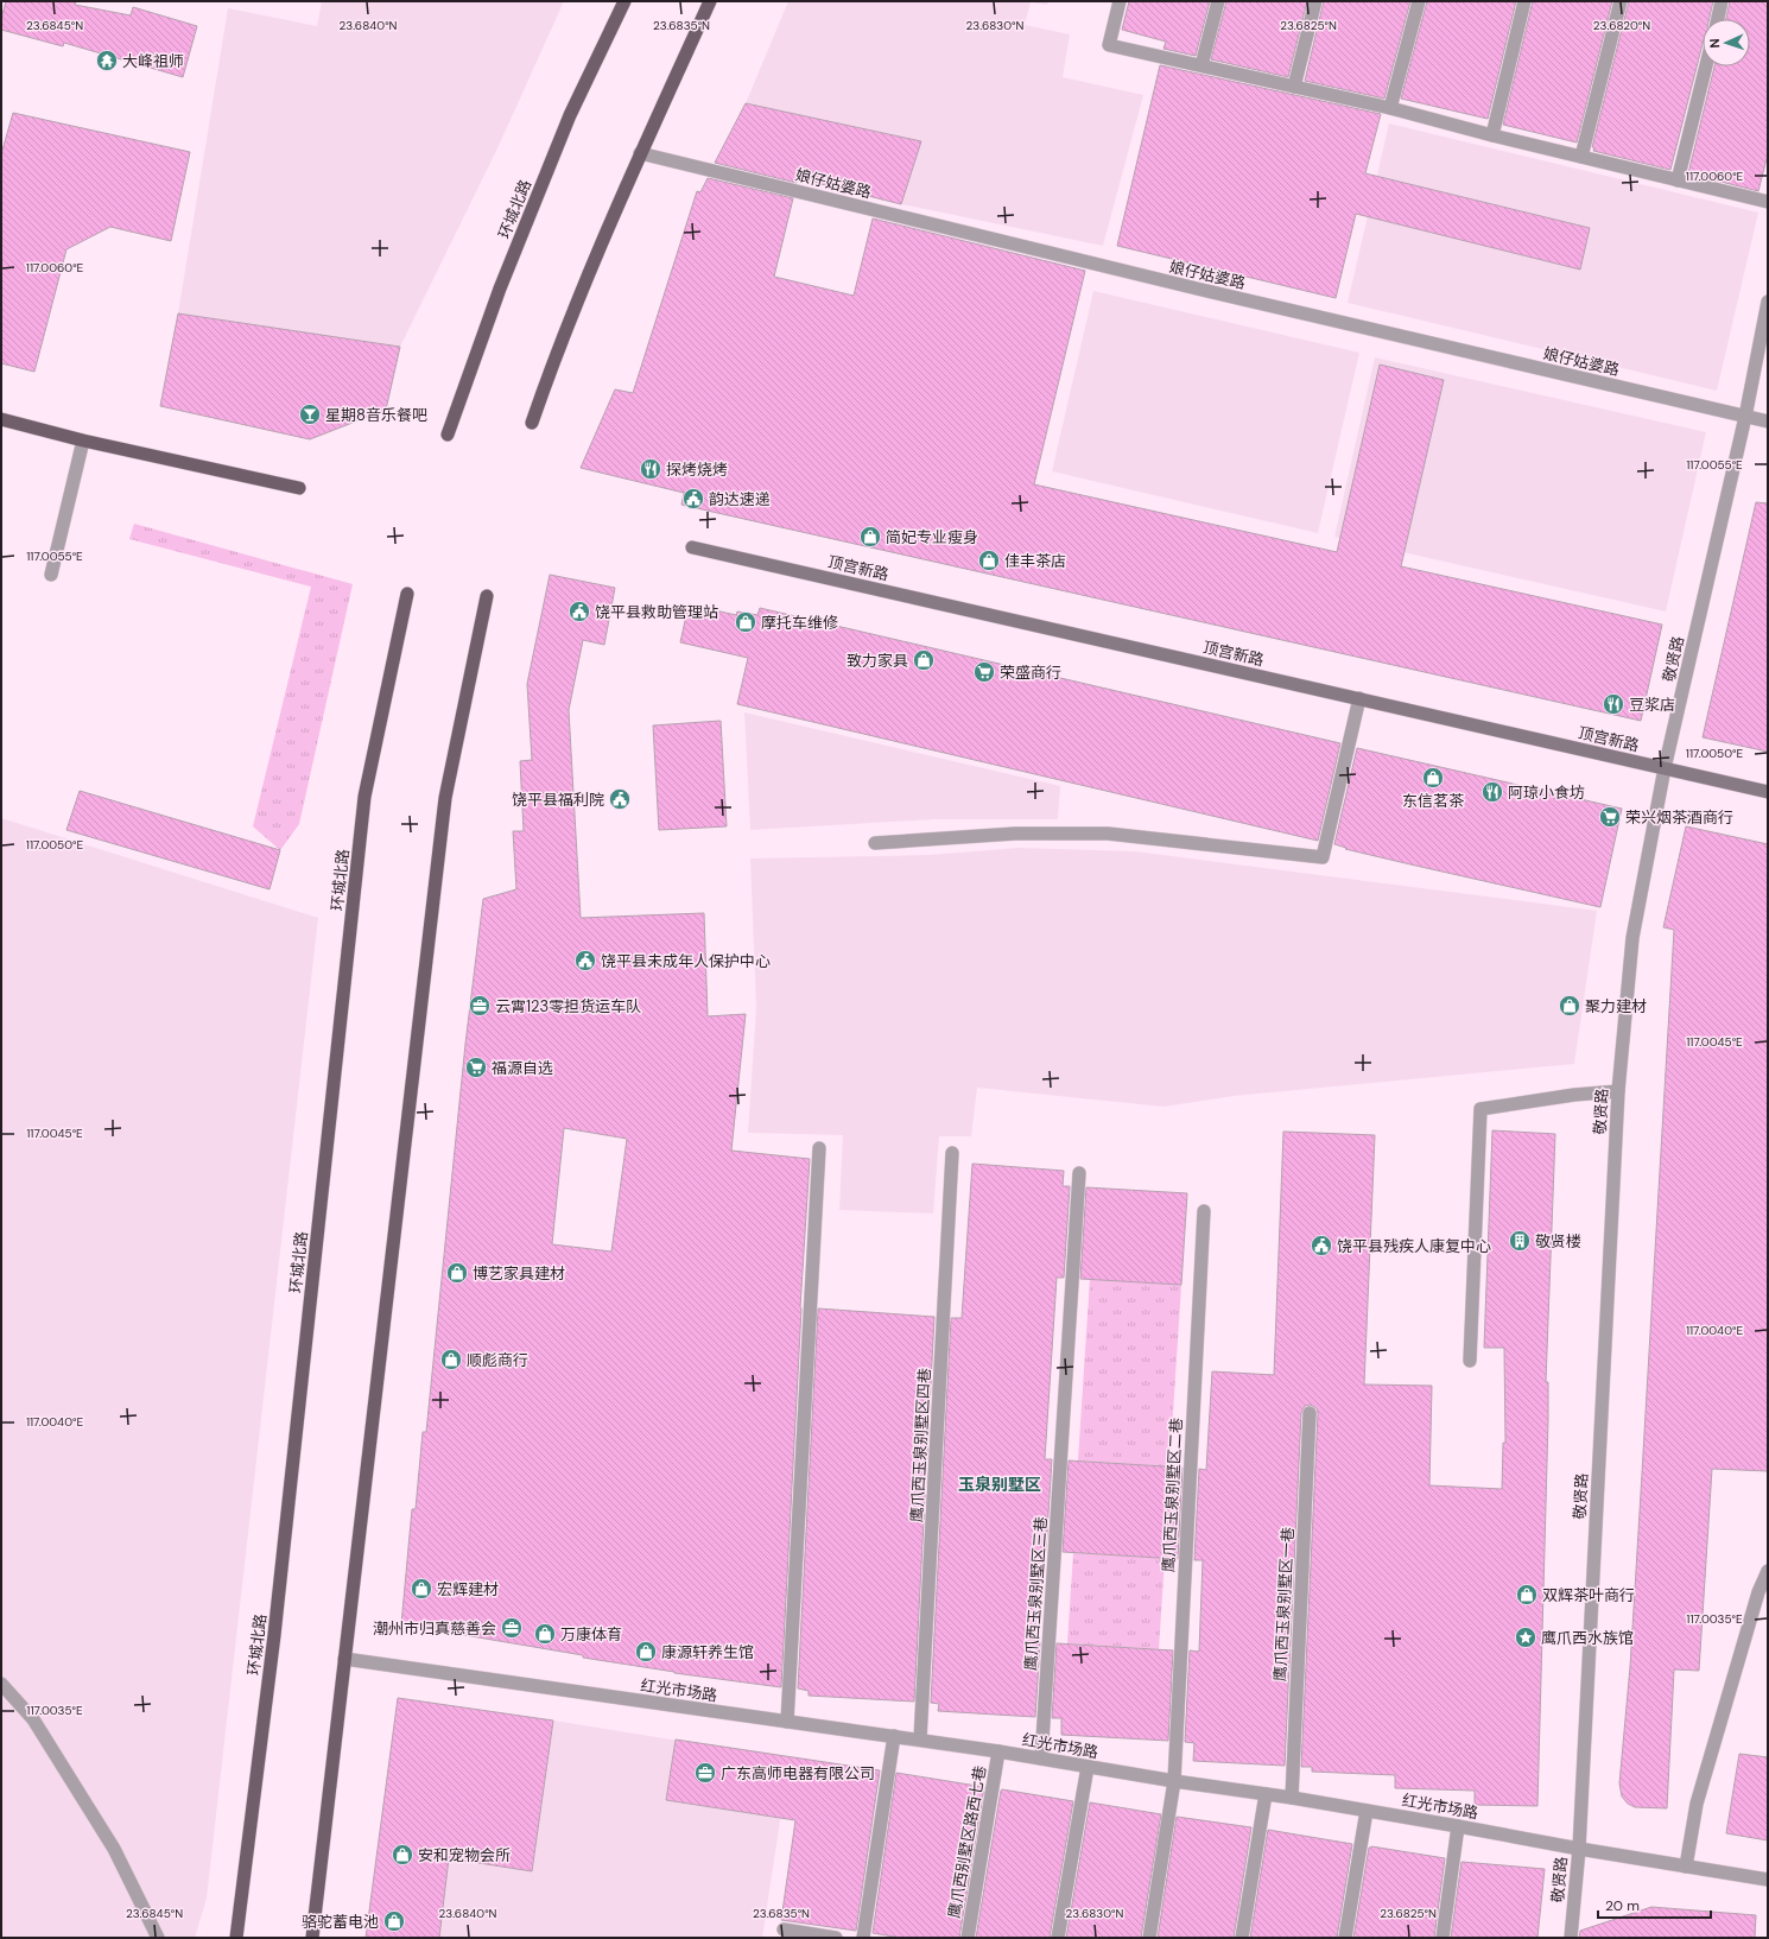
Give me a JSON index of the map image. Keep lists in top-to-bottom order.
{
  "streets": {
    "main road": ["环城北路", "顶宫新路"],
    "street": [
      "娘仔姑婆路",
      "敬贤路",
      "鹰爪西玉泉别墅区四巷",
      "鹰爪西玉泉别墅区二巷",
      "鹰爪西玉泉别墅区三巷",
      "鹰爪西玉泉别墅区一巷",
      "红光市场路",
      "鹰爪西别墅区路西七巷"
    ]
  },
  "crossings": [
    ["娘仔姑婆路", "敬贤路"],
    ["顶宫新路", "敬贤路"],
    ["敬贤路", "红光市场路"],
    ["鹰爪西玉泉别墅区四巷", "红光市场路"],
    ["鹰爪西玉泉别墅区二巷", "红光市场路"],
    ["鹰爪西玉泉别墅区三巷", "红光市场路"],
    ["鹰爪西玉泉别墅区一巷", "红光市场路"],
    ["红光市场路", "鹰爪西别墅区路西七巷"]
  ],
  "districts": ["玉泉别墅区"],
  "places": {
    "temple": ["大峰祖师"],
    "bar": ["星期8音乐餐吧"],
    "restaurant": ["探烤烧烤", "豆浆店", "阿琼小食坊"],
    "public building": [
      "韵达速递",
      "饶平县救助管理站",
      "饶平县福利院",
      "饶平县未成年人保护中心",
      "饶平县残疾人康复中心"
    ],
    "shop": [
      "简妃专业瘦身",
      "佳丰茶店",
      "摩托车维修",
      "致力家具",
      "东信茗茶",
      "聚力建材",
      "博艺家具建材",
      "顺彪商行",
      "宏辉建材",
      "双辉茶叶商行",
      "万康体育",
      "康源轩养生馆",
      "安和宠物会所",
      "骆驼蓄电池"
    ],
    "supermarket": ["荣盛商行", "荣兴烟茶酒商行", "福源自选"],
    "office": ["云霄123零担货运车队", "潮州市归真慈善会", "广东高师电器有限公司"],
    "building": ["敬贤楼"],
    "place": ["鹰爪西水族馆"]
  },
  "scale_bar": "20 m",
  "north": "left",
  "coordinates": [
    "23.6845°N",
    "23.6840°N",
    "23.6835°N",
    "23.6830°N",
    "23.6825°N",
    "23.6820°N",
    "117.0060°E",
    "117.0055°E",
    "117.0050°E",
    "117.0045°E",
    "117.0040°E",
    "117.0035°E"
  ]
}
